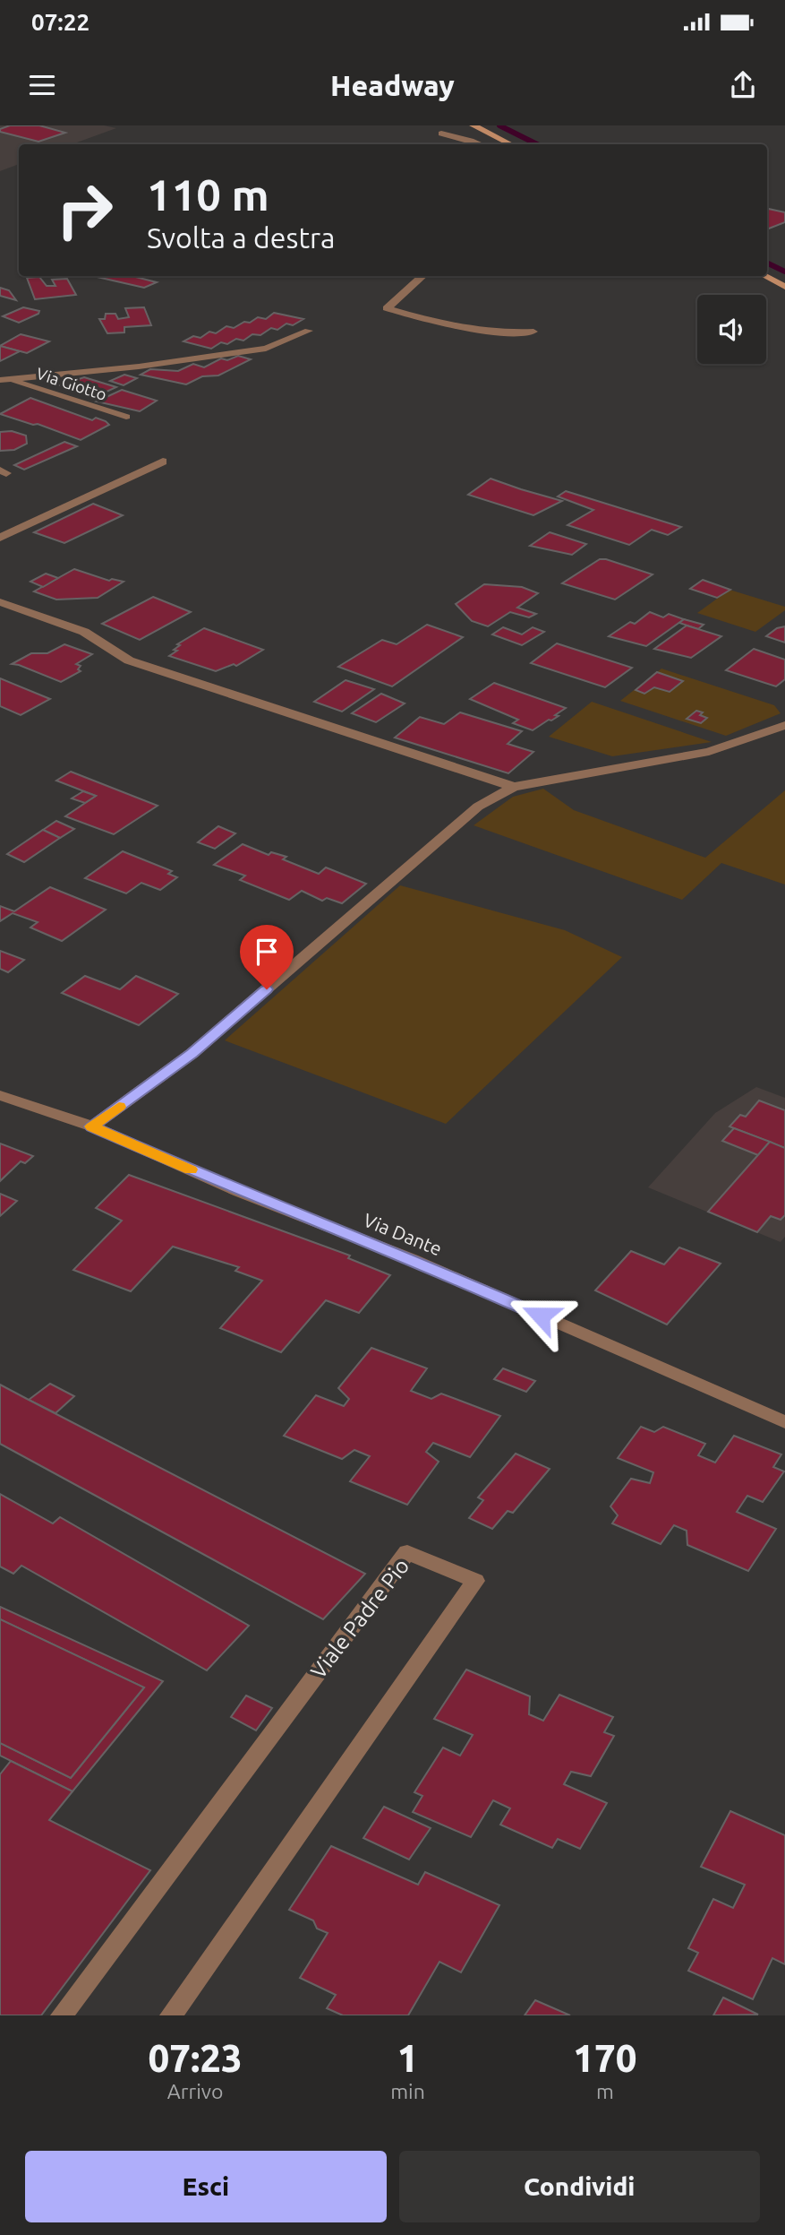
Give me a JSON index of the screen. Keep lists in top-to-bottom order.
{
  "streets": {
    "street": ["Via Giotto", "Via Dante", "Viale Padre Pio"]
  },
  "page": {
    "status": "07:22",
    "header": "Headway",
    "turn": ["110 m", "Svolta a destra"],
    "eta": [
      "07:23",
      "Arrivo",
      "1",
      "min",
      "170",
      "m"
    ],
    "buttons": ["Esci", "Condividi"]
  }
}
